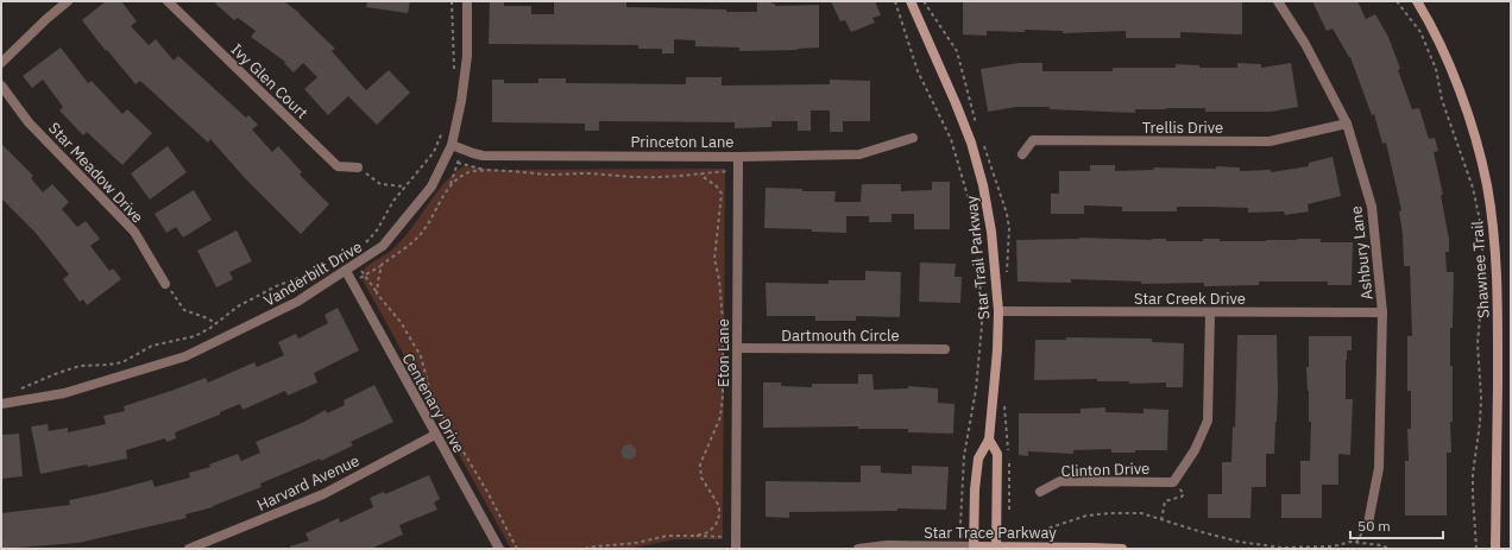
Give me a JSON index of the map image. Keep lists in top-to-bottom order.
{
  "streets": {
    "street": [
      "Ivy Glen Court",
      "Trellis Drive",
      "Princeton Lane",
      "Star Meadow Drive",
      "Ashbury Lane",
      "Star Trail Parkway",
      "Shawnee Trail",
      "Vanderbilt Drive",
      "Star Creek Drive",
      "Dartmouth Circle",
      "Eton Lane",
      "Centenary Drive",
      "Clinton Drive",
      "Harvard Avenue",
      "Star Trace Parkway"
    ]
  },
  "crossings": [
    ["Trellis Drive", "Ashbury Lane"],
    ["Princeton Lane", "Vanderbilt Drive"],
    ["Princeton Lane", "Eton Lane"],
    ["Ashbury Lane", "Star Creek Drive"],
    ["Star Trail Parkway", "Star Creek Drive"],
    ["Star Trail Parkway", "Star Trace Parkway"],
    ["Vanderbilt Drive", "Centenary Drive"],
    ["Dartmouth Circle", "Eton Lane"],
    ["Centenary Drive", "Harvard Avenue"]
  ],
  "scale_bar": "50 m"
}
